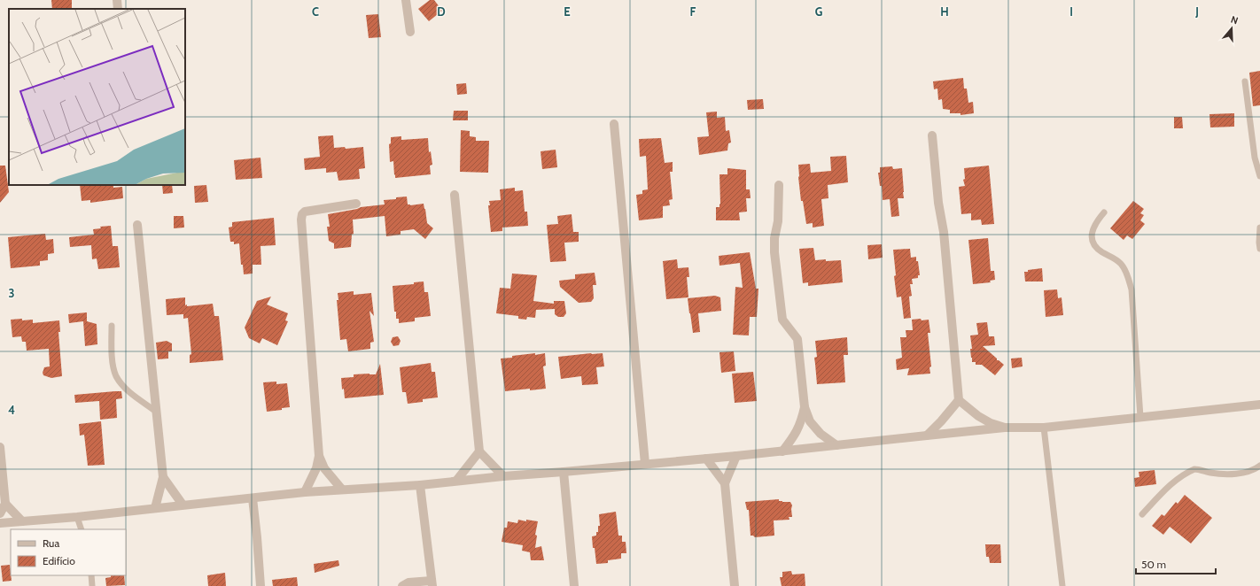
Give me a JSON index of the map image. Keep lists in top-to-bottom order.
{
  "legend": ["Rua", "Edifício"],
  "scale_bar": "50 m",
  "north": "top",
  "grid": {
    "columns": [
      "C",
      "D",
      "E",
      "F",
      "G",
      "H",
      "I",
      "J"
    ],
    "rows": ["3", "4"]
  }
}
